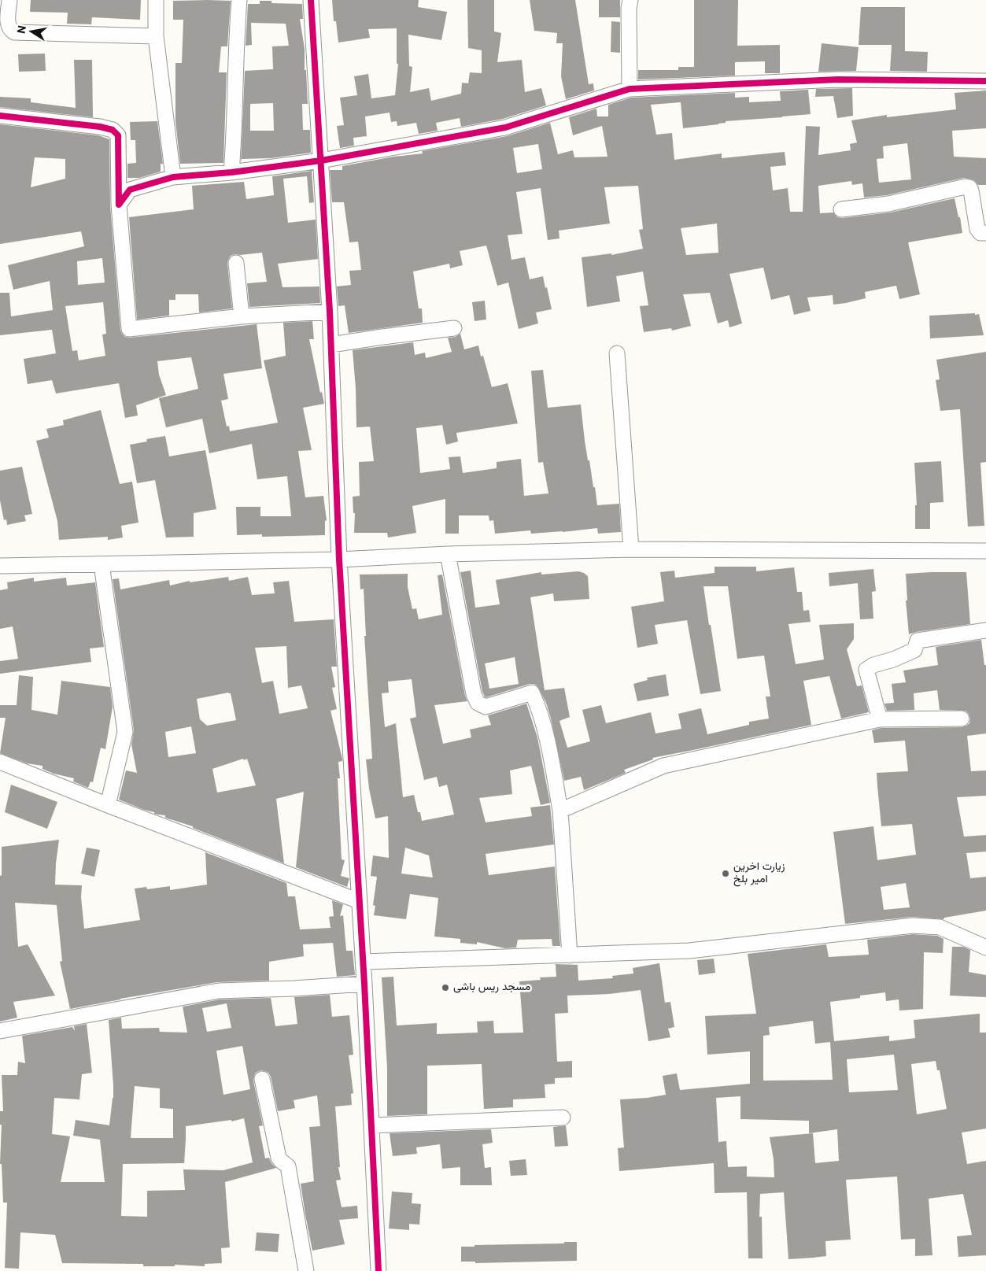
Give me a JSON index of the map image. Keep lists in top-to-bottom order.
{
  "places": ["زیارت اخرین امیر بلخ", "مسجد ریس باشی"],
  "north": "left"
}
